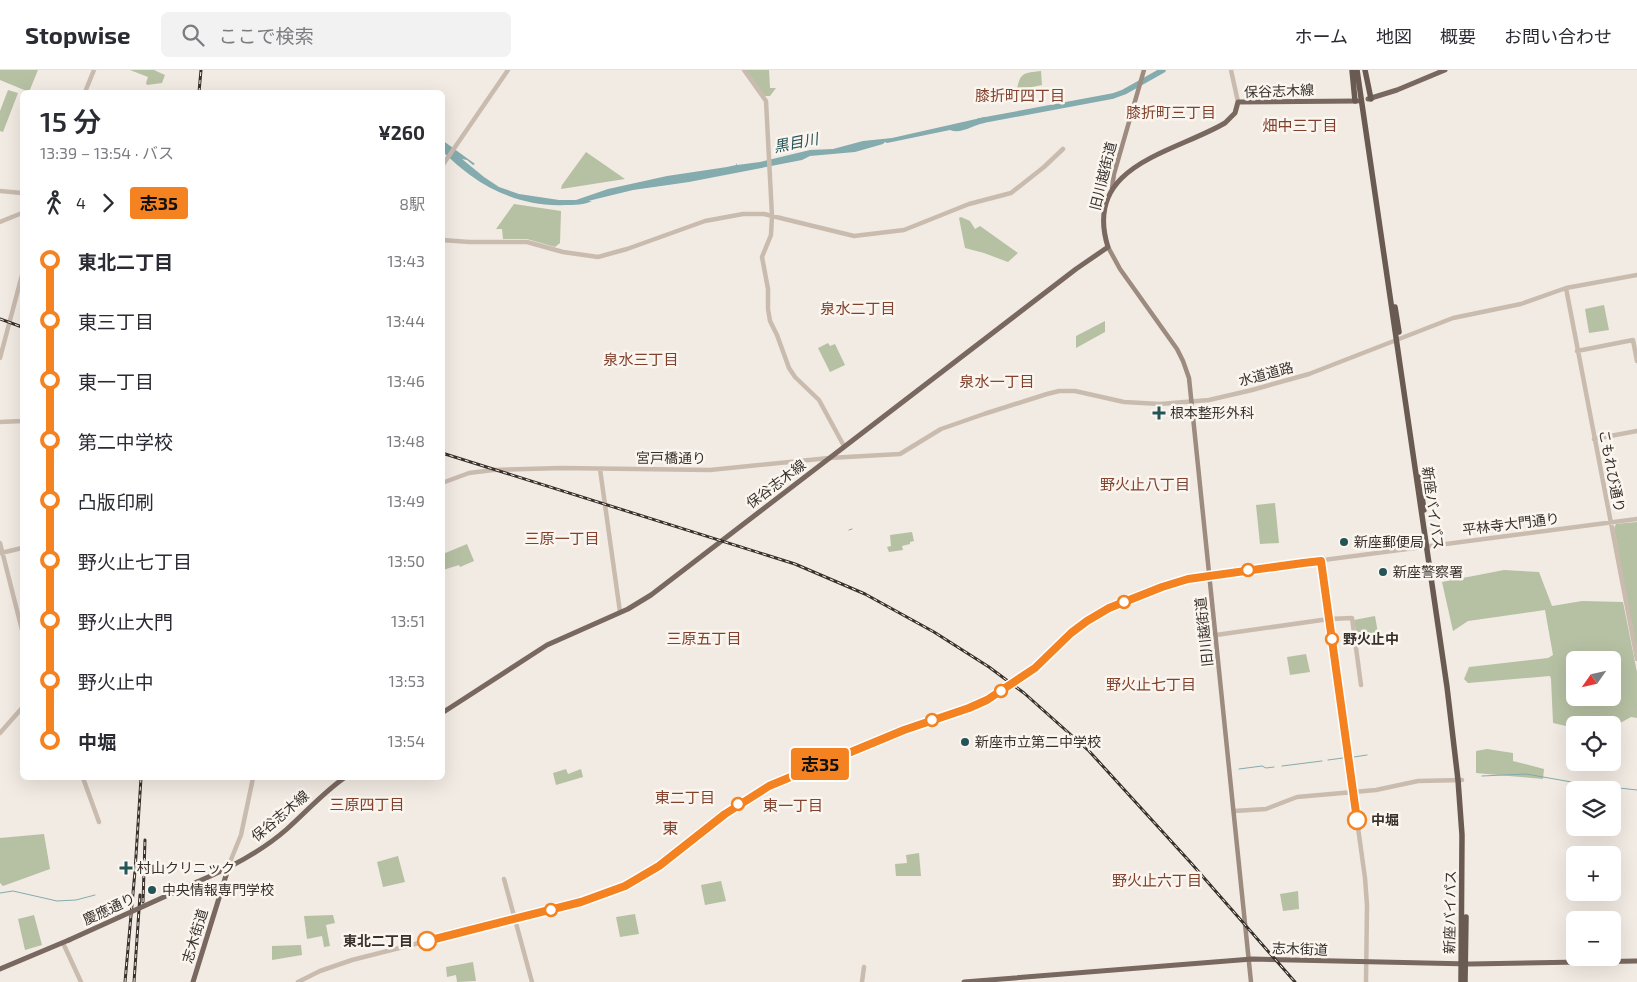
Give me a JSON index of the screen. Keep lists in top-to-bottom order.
{
  "streets": {
    "highway": ["新座バイパス"],
    "main road": [
      "保谷志木線",
      "旧川越街道",
      "慶應通り",
      "志木街道"
    ],
    "street": [
      "水道道路",
      "宮戸橋通り",
      "こもれび通り",
      "平林寺大門通り"
    ]
  },
  "crossings": [
    ["保谷志木線", "旧川越街道"],
    ["保谷志木線", "宮戸橋通り"],
    ["保谷志木線", "慶應通り"],
    ["保谷志木線", "志木街道"],
    ["旧川越街道", "水道道路"],
    ["旧川越街道", "平林寺大門通り"],
    ["旧川越街道", "志木街道"],
    ["水道道路", "宮戸橋通り"],
    ["水道道路", "こもれび通り"],
    ["水道道路", "新座バイパス"],
    ["こもれび通り", "平林寺大門通り"],
    ["新座バイパス", "平林寺大門通り"],
    ["新座バイパス", "志木街道"],
    ["慶應通り", "志木街道"]
  ],
  "districts": [
    "膝折町四丁目",
    "膝折町三丁目",
    "畑中三丁目",
    "泉水二丁目",
    "泉水三丁目",
    "泉水一丁目",
    "野火止八丁目",
    "三原一丁目",
    "三原五丁目",
    "野火止七丁目",
    "東二丁目",
    "三原四丁目",
    "東一丁目",
    "東",
    "野火止六丁目"
  ],
  "water": ["黒目川"],
  "places": {
    "health": ["根本整形外科", "村山クリニック"],
    "other": [
      "新座郵便局",
      "新座警察署",
      "野火止中",
      "新座市立第二中学校",
      "中堀",
      "中央情報専門学校",
      "東北二丁目"
    ]
  },
  "lines": ["bus line 志35"],
  "north": "bottom left",
  "page": {
    "header": "Stopwise",
    "search": "ここで検索",
    "nav": [
      "ホーム",
      "地図",
      "概要",
      "お問い合わせ"
    ],
    "on_map": "志35",
    "heading": ["15 分", "13:39 – 13:54 · バス", "¥260"],
    "legs": ["4", "志35", "8駅"],
    "list": [
      {
        "name": "東北二丁目",
        "value": "13:43"
      },
      {
        "name": "東三丁目",
        "value": "13:44"
      },
      {
        "name": "東一丁目",
        "value": "13:46"
      },
      {
        "name": "第二中学校",
        "value": "13:48"
      },
      {
        "name": "凸版印刷",
        "value": "13:49"
      },
      {
        "name": "野火止七丁目",
        "value": "13:50"
      },
      {
        "name": "野火止大門",
        "value": "13:51"
      },
      {
        "name": "野火止中",
        "value": "13:53"
      },
      {
        "name": "中堀",
        "value": "13:54"
      }
    ],
    "map_buttons": ["+", "−"]
  }
}
